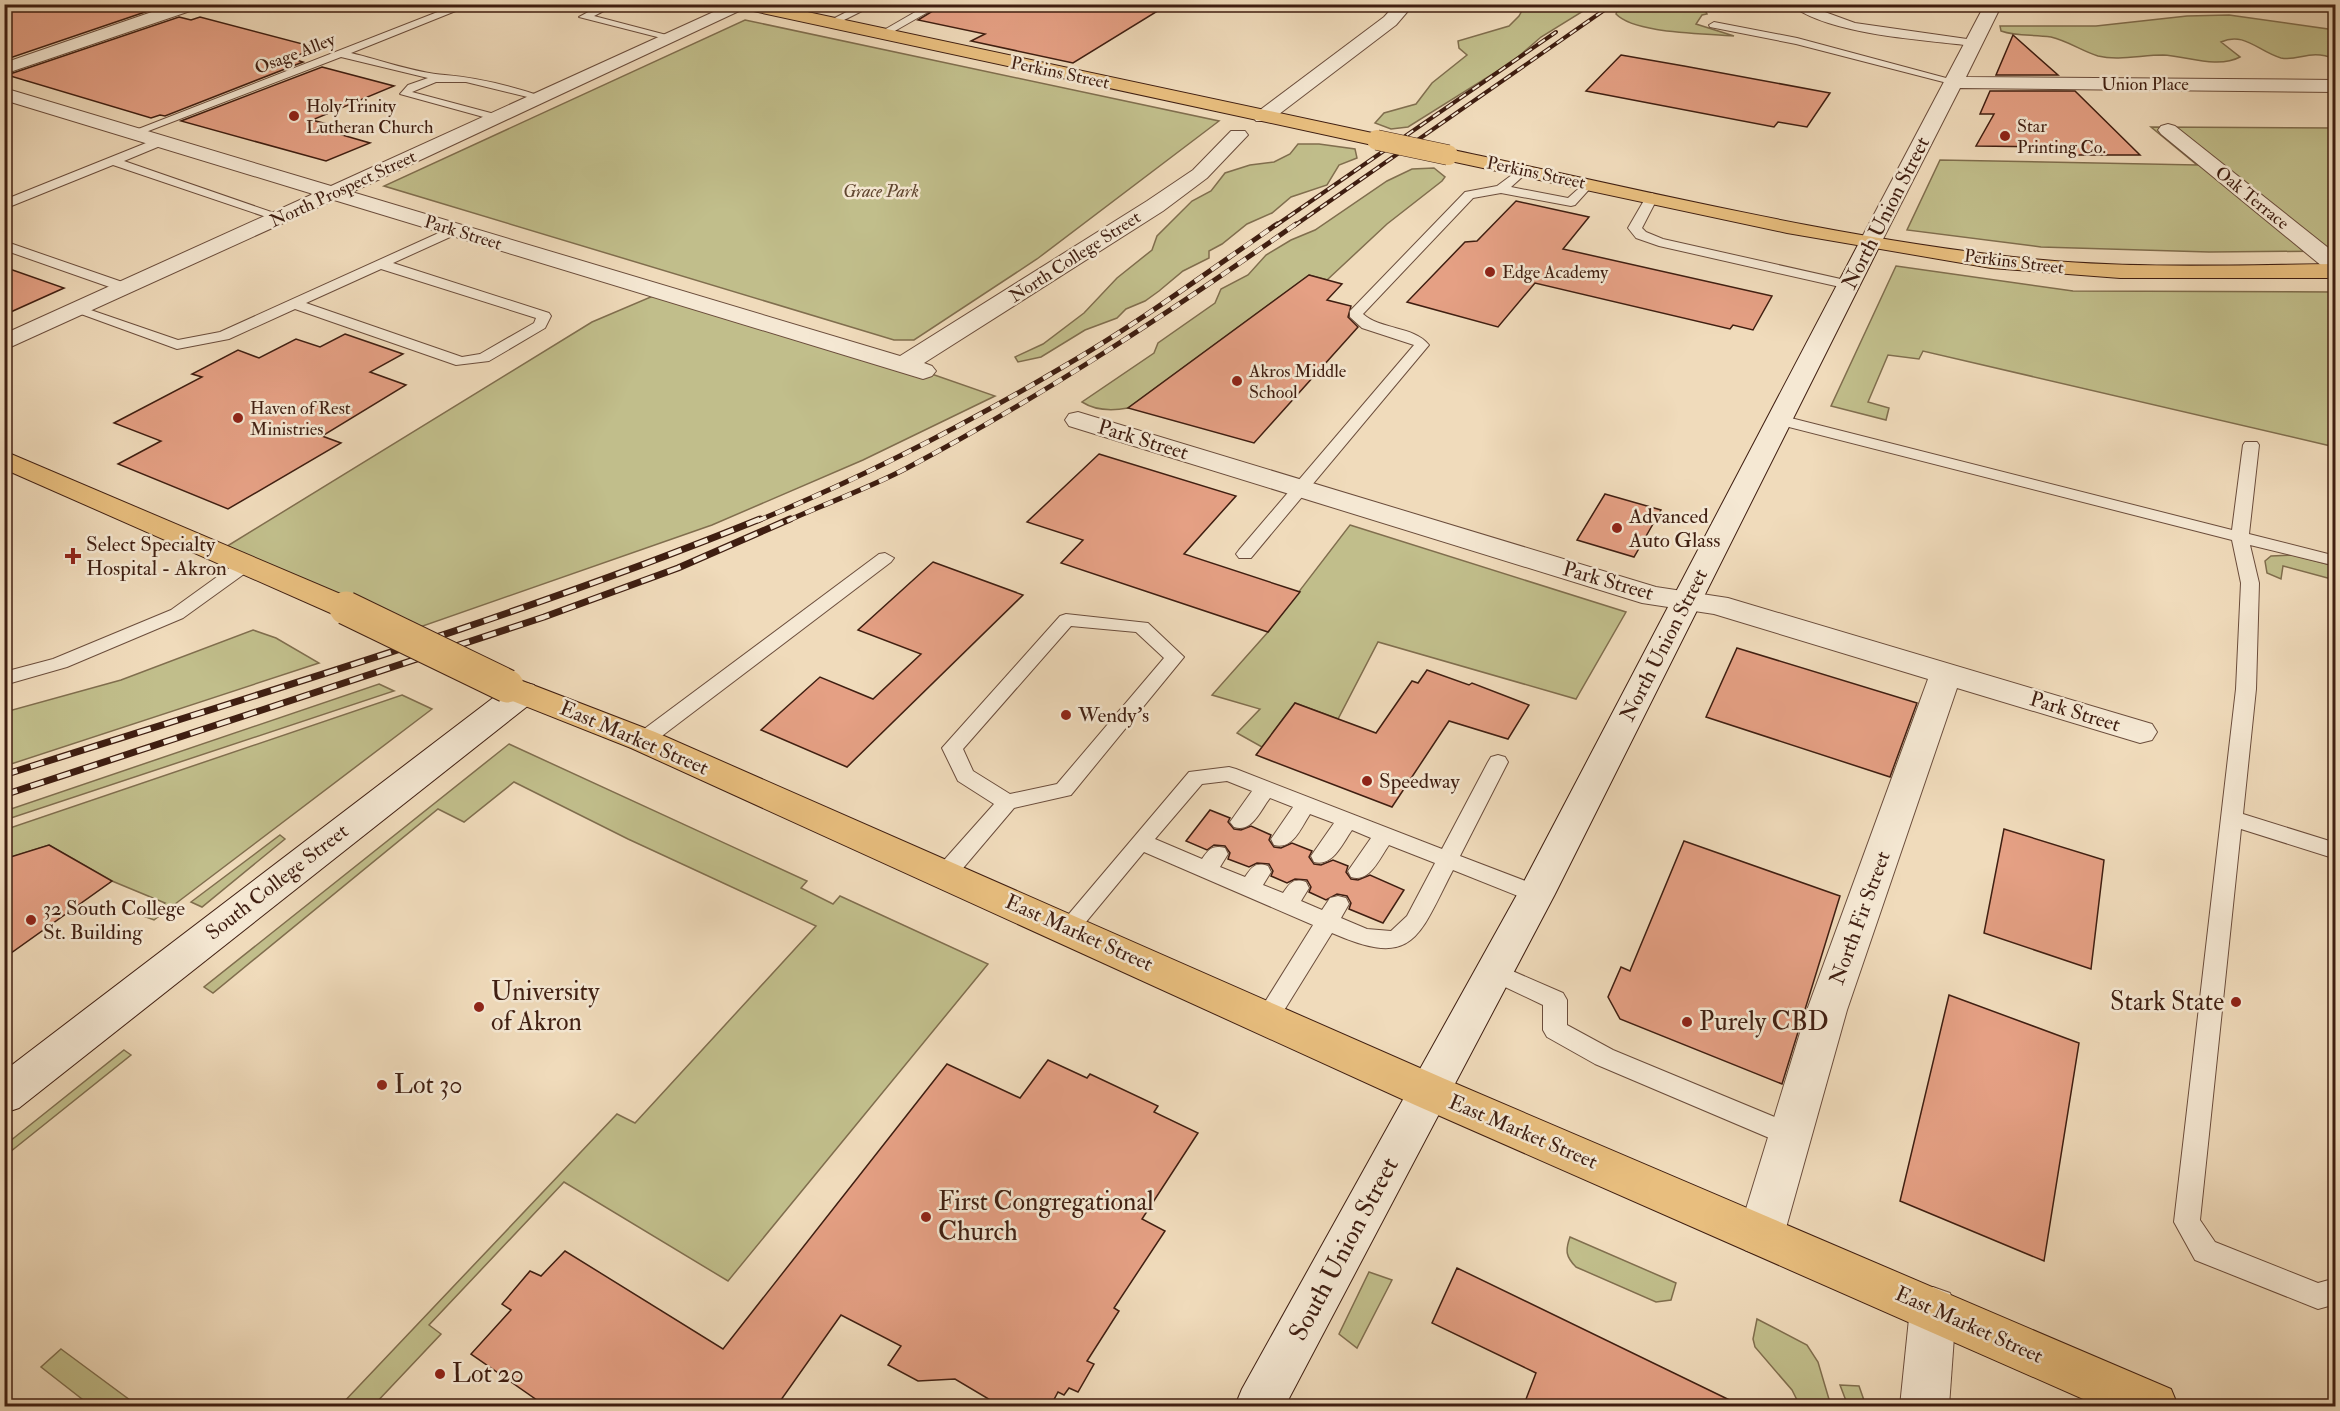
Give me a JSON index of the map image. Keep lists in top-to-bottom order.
{
  "streets": {
    "main road": ["Perkins Street", "East Market Street"],
    "street": [
      "Union Place",
      "North Prospect Street",
      "Oak Terrace",
      "North Union Street",
      "Park Street",
      "North College Street",
      "South College Street",
      "North Fir Street",
      "South Union Street"
    ],
    "lane": ["Osage Alley"]
  },
  "crossings": [
    ["Osage Alley", "Park Street"],
    ["Perkins Street", "North Prospect Street"],
    ["Perkins Street", "North Union Street"],
    ["Union Place", "North Union Street"],
    ["North Prospect Street", "Park Street"],
    ["North Union Street", "Park Street"],
    ["North Union Street", "East Market Street"],
    ["North Union Street", "South Union Street"],
    ["Park Street", "North College Street"],
    ["Park Street", "North Fir Street"],
    ["East Market Street", "South College Street"],
    ["East Market Street", "North Fir Street"],
    ["East Market Street", "South Union Street"]
  ],
  "parks": ["Grace Park"],
  "places": {
    "other": [
      "Holy Trinity Lutheran Church",
      "Star Printing Co.",
      "Edge Academy",
      "Akros Middle School",
      "Haven of Rest Ministries",
      "Advanced Auto Glass",
      "Wendy's",
      "Speedway",
      "32 South College St. Building",
      "Stark State",
      "University of Akron",
      "Purely CBD",
      "Lot 30",
      "First Congregational Church",
      "Lot 20"
    ],
    "health": ["Select Specialty Hospital - Akron"]
  }
}
